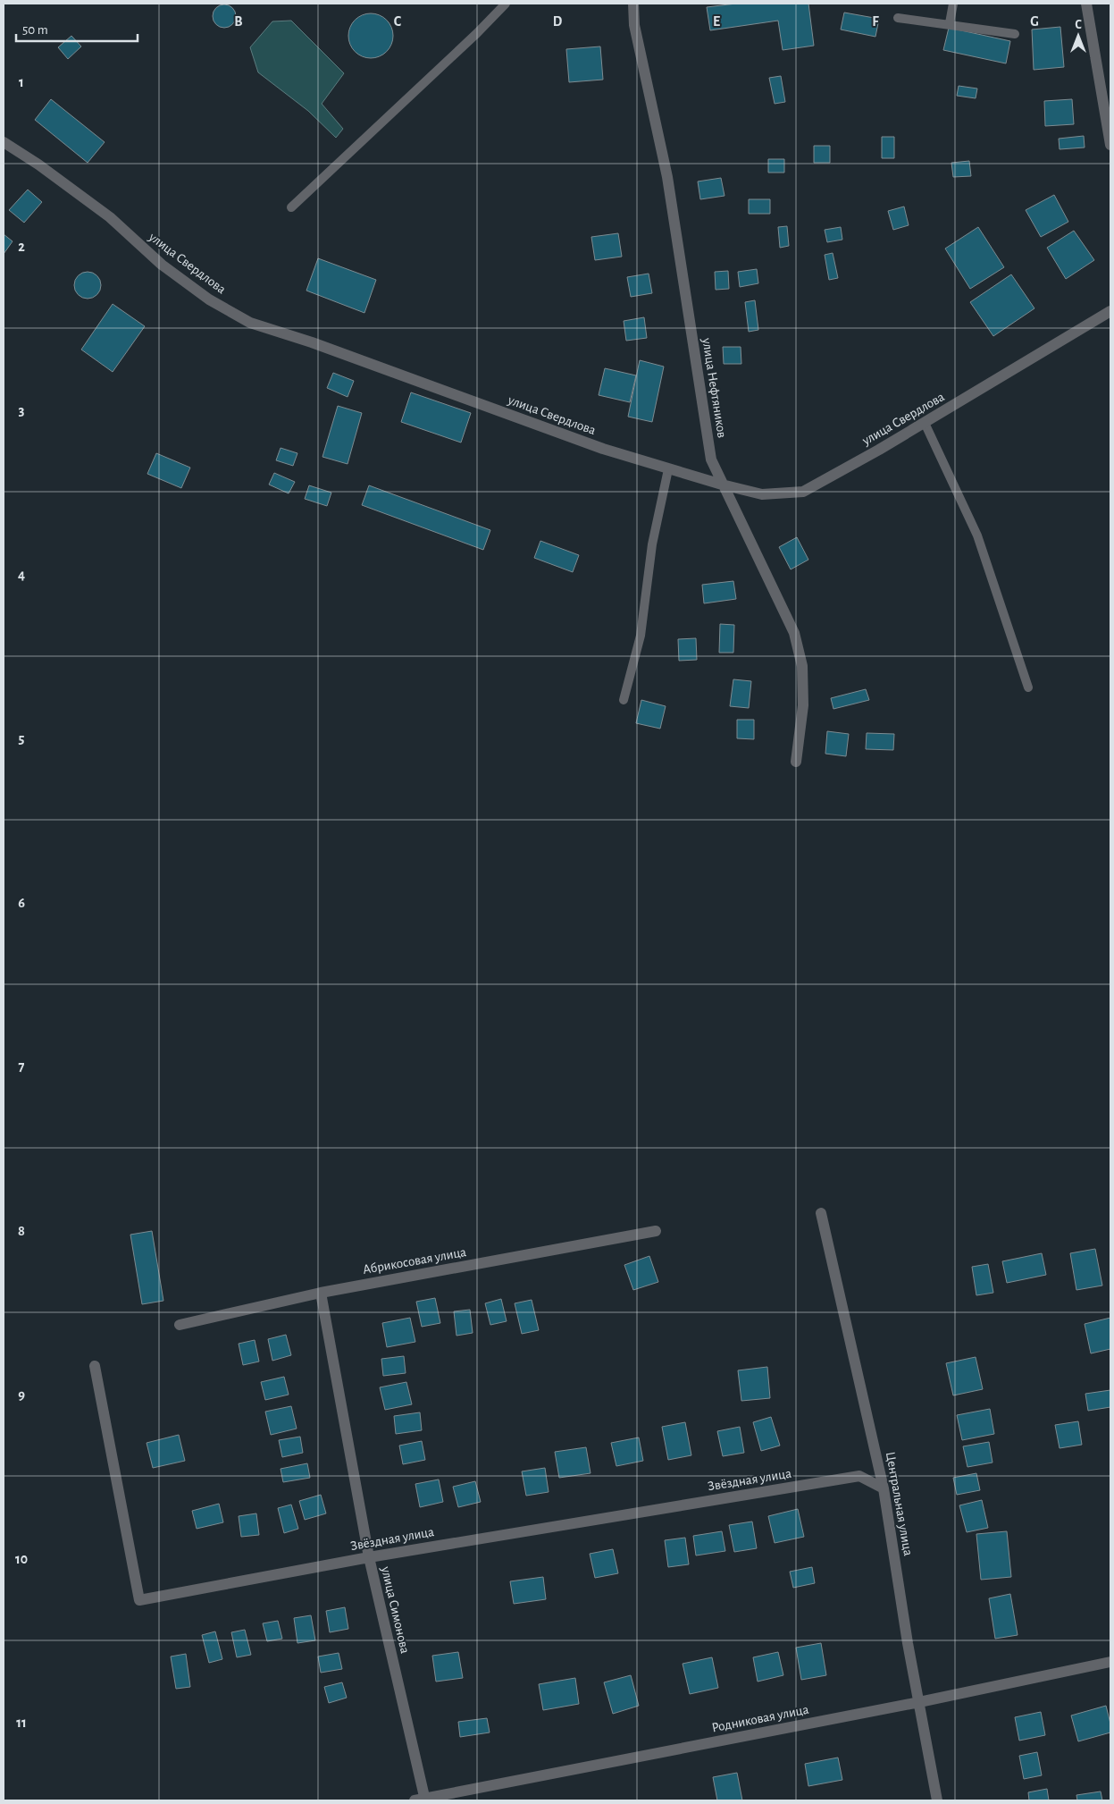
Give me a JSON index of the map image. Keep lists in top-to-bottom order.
{
  "streets": {
    "street": [
      "улица Свердлова",
      "улица Нефтяников",
      "Абрикосовая улица",
      "Звёздная улица",
      "Центральная улица",
      "улица Симонова",
      "Родниковая улица"
    ]
  },
  "crossings": [
    ["улица Свердлова", "улица Нефтяников"],
    ["Абрикосовая улица", "улица Симонова"],
    ["Звёздная улица", "Центральная улица"],
    ["Звёздная улица", "улица Симонова"],
    ["Центральная улица", "Родниковая улица"],
    ["улица Симонова", "Родниковая улица"]
  ],
  "scale_bar": "50 m",
  "north": "top",
  "grid": {
    "columns": [
      "B",
      "C",
      "D",
      "E",
      "F",
      "G"
    ],
    "rows": [
      "1",
      "2",
      "3",
      "4",
      "5",
      "6",
      "7",
      "8",
      "9",
      "10",
      "11"
    ]
  }
}
